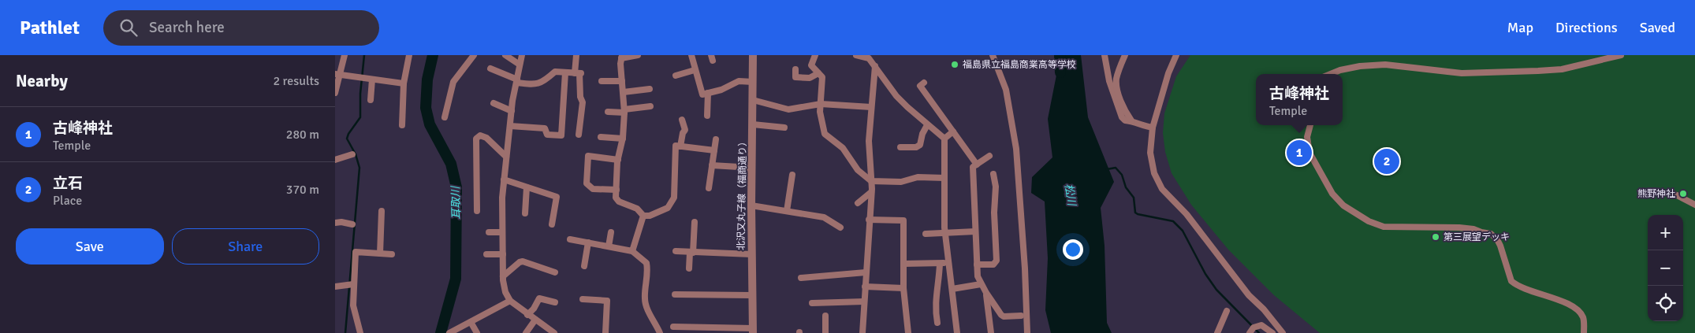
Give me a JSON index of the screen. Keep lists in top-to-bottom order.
{
  "streets": {
    "street": ["北沢又丸子線（福商通り）"]
  },
  "water": ["松川", "耳取川"],
  "places": ["福島県立福島商業高等学校", "熊野神社", "第三展望デッキ"],
  "page": {
    "header": "Pathlet",
    "search": "Search here",
    "nav": ["Map", "Directions", "Saved"],
    "heading": ["Nearby", "2 results"],
    "popup": ["古峰神社", "Temple"],
    "list": [
      {
        "mark": "1",
        "name": "古峰神社",
        "note": "Temple",
        "value": "280 m"
      },
      {
        "mark": "2",
        "name": "立石",
        "note": "Place",
        "value": "370 m"
      }
    ],
    "pins": ["1", "2"],
    "map_buttons": ["+", "−"],
    "buttons": ["Save", "Share"]
  }
}
